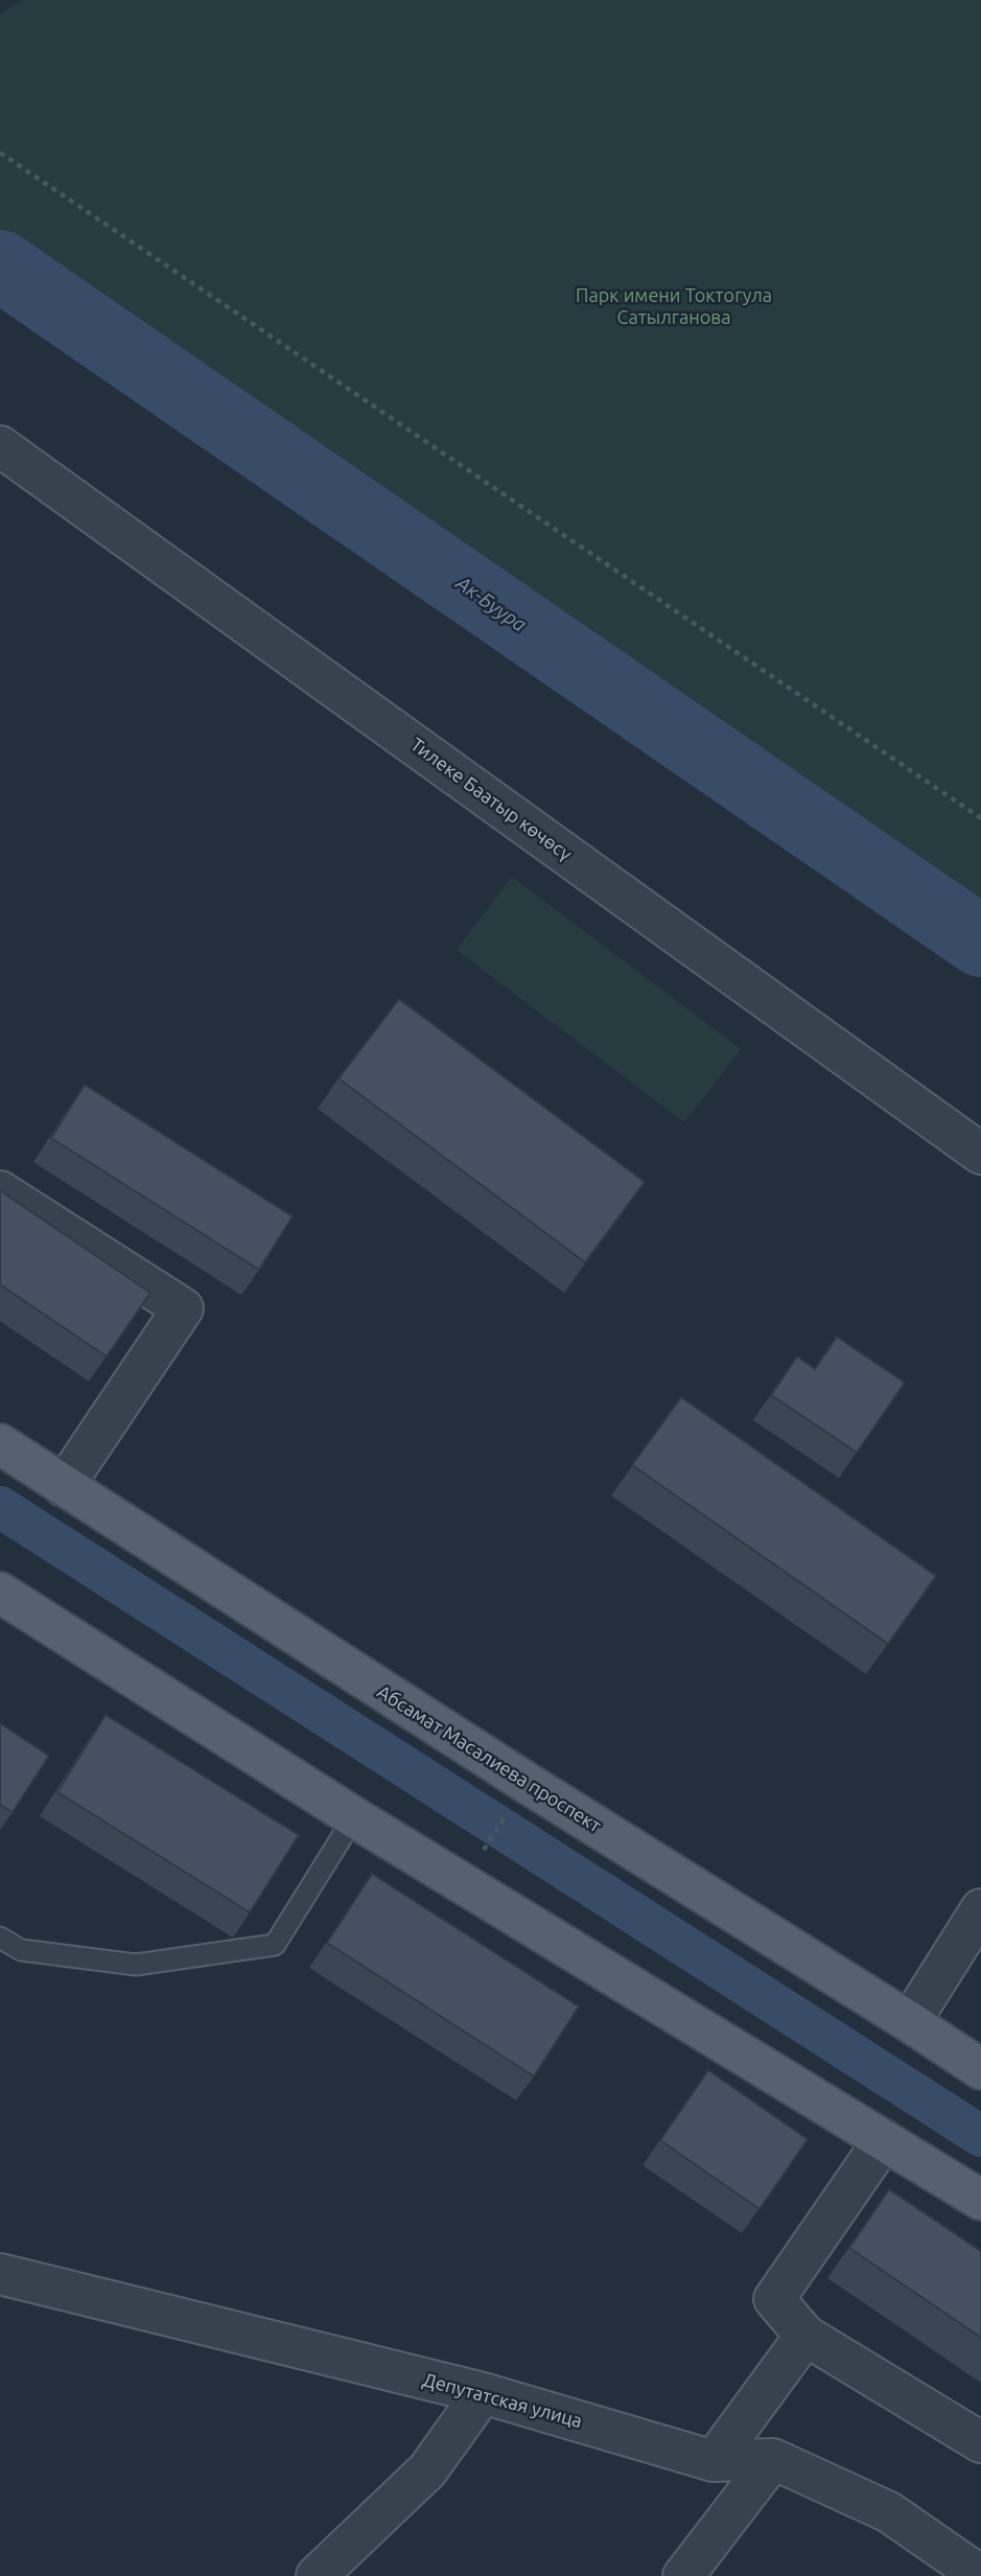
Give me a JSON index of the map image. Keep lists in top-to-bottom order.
{
  "streets": {
    "main road": ["Абсамат Масалиева проспект"],
    "street": ["Тилеке Баатыр көчөсү", "Депутатская улица"]
  },
  "water": ["Ак-Буура"],
  "parks": ["Парк имени Токтогула Сатылганова"]
}
